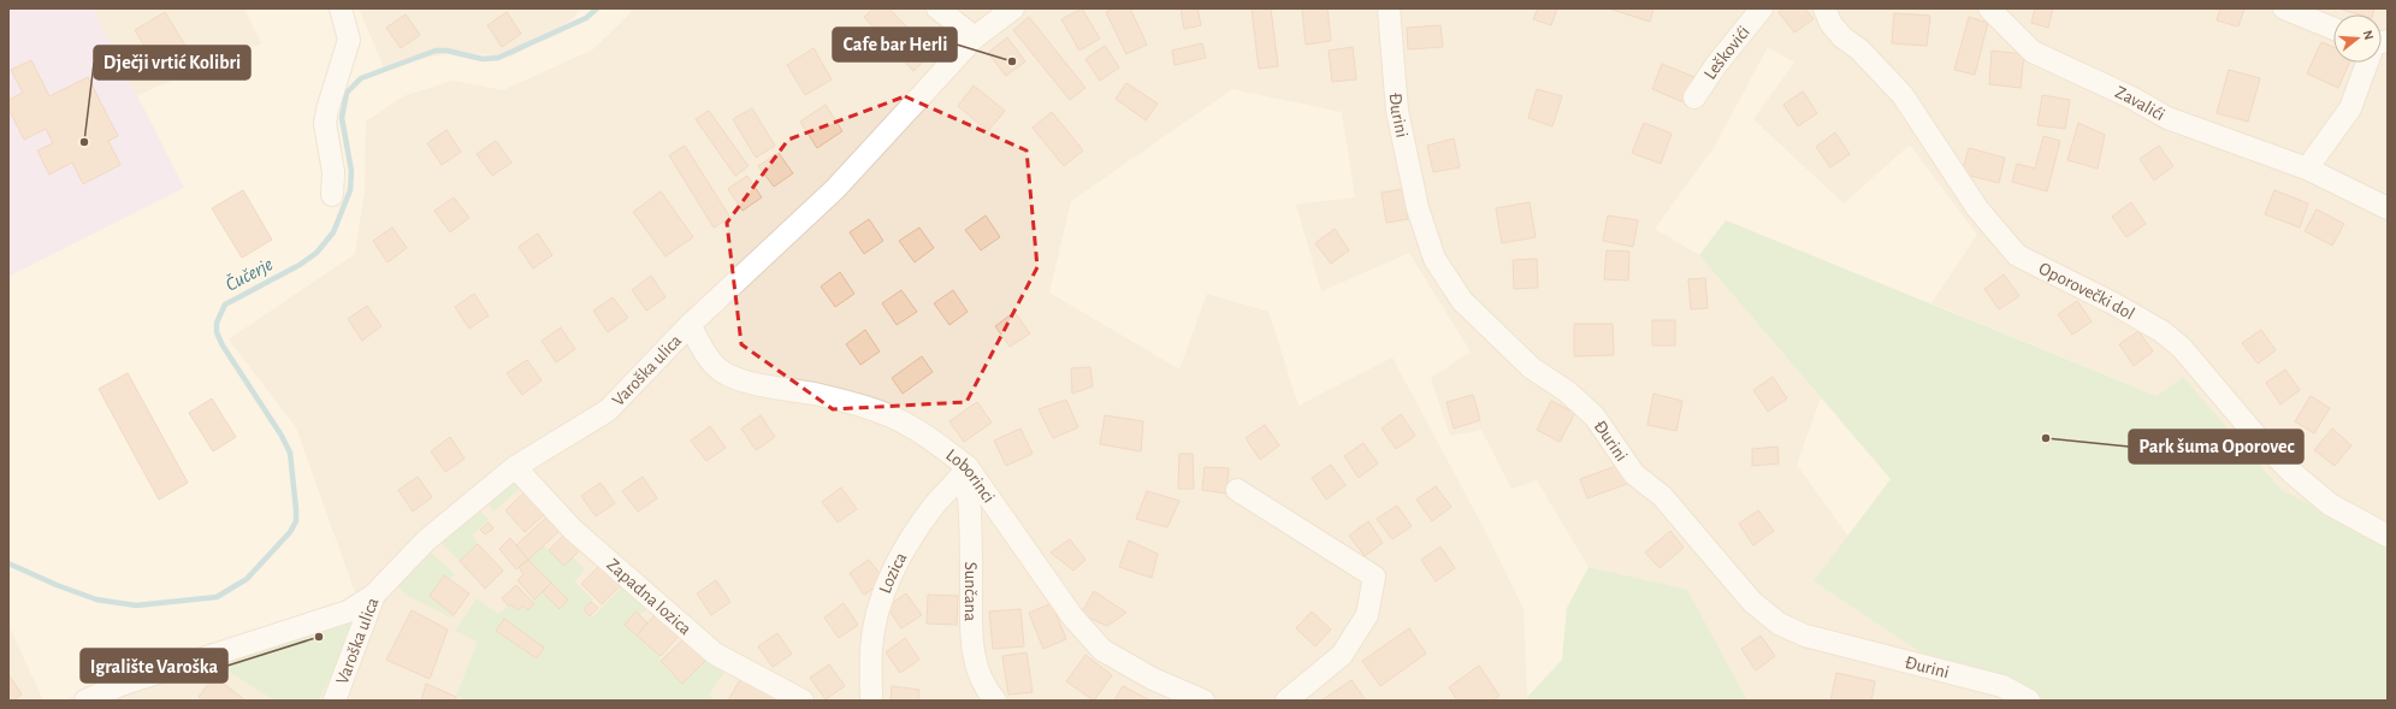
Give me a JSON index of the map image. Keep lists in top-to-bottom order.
{
  "streets": {
    "street": [
      "Leškovići",
      "Zavalići",
      "Đurini",
      "Oporovečki dol",
      "Varoška ulica",
      "Loborinci",
      "Lozica",
      "Sunčana",
      "Zapadna lozica"
    ]
  },
  "crossings": [
    ["Varoška ulica", "Loborinci"],
    ["Varoška ulica", "Zapadna lozica"],
    ["Loborinci", "Lozica"],
    ["Loborinci", "Sunčana"],
    ["Lozica", "Sunčana"]
  ],
  "water": ["Čučerje"],
  "places": [
    "Cafe bar Herli",
    "Dječji vrtić Kolibri",
    "Park šuma Oporovec",
    "Igralište Varoška"
  ],
  "north": "right"
}
